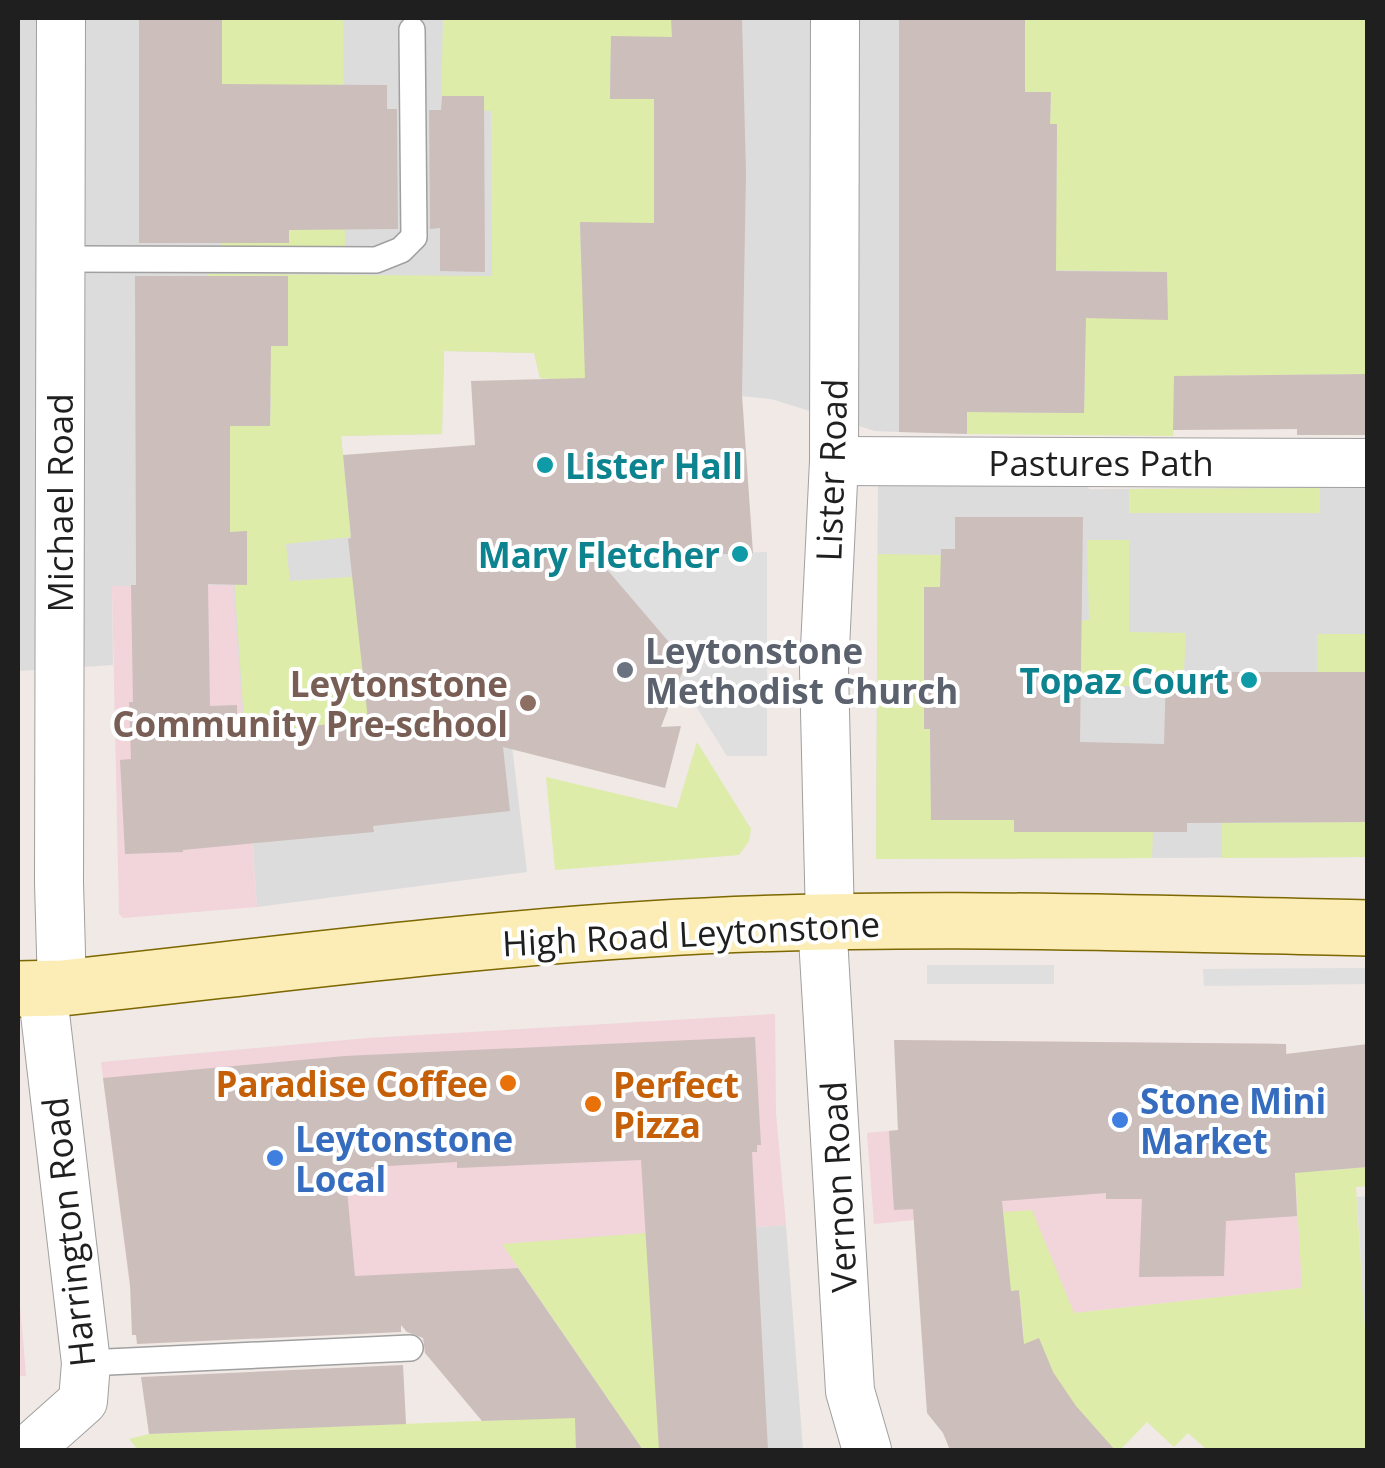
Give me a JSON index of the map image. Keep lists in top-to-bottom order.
{
  "streets": {
    "street": [
      "Pastures Path",
      "Lister Road",
      "Michael Road",
      "High Road Leytonstone",
      "Vernon Road",
      "Harrington Road"
    ]
  },
  "crossings": [
    ["Pastures Path", "Lister Road"],
    ["Lister Road", "High Road Leytonstone"],
    ["Lister Road", "Vernon Road"],
    ["Michael Road", "High Road Leytonstone"],
    ["Michael Road", "Harrington Road"],
    ["High Road Leytonstone", "Vernon Road"],
    ["High Road Leytonstone", "Harrington Road"]
  ],
  "places": [
    "Lister Hall",
    "Mary Fletcher",
    "Leytonstone Methodist Church",
    "Topaz Court",
    "Leytonstone Community Pre-school",
    "Paradise Coffee",
    "Perfect Pizza",
    "Stone Mini Market",
    "Leytonstone Local"
  ]
}
